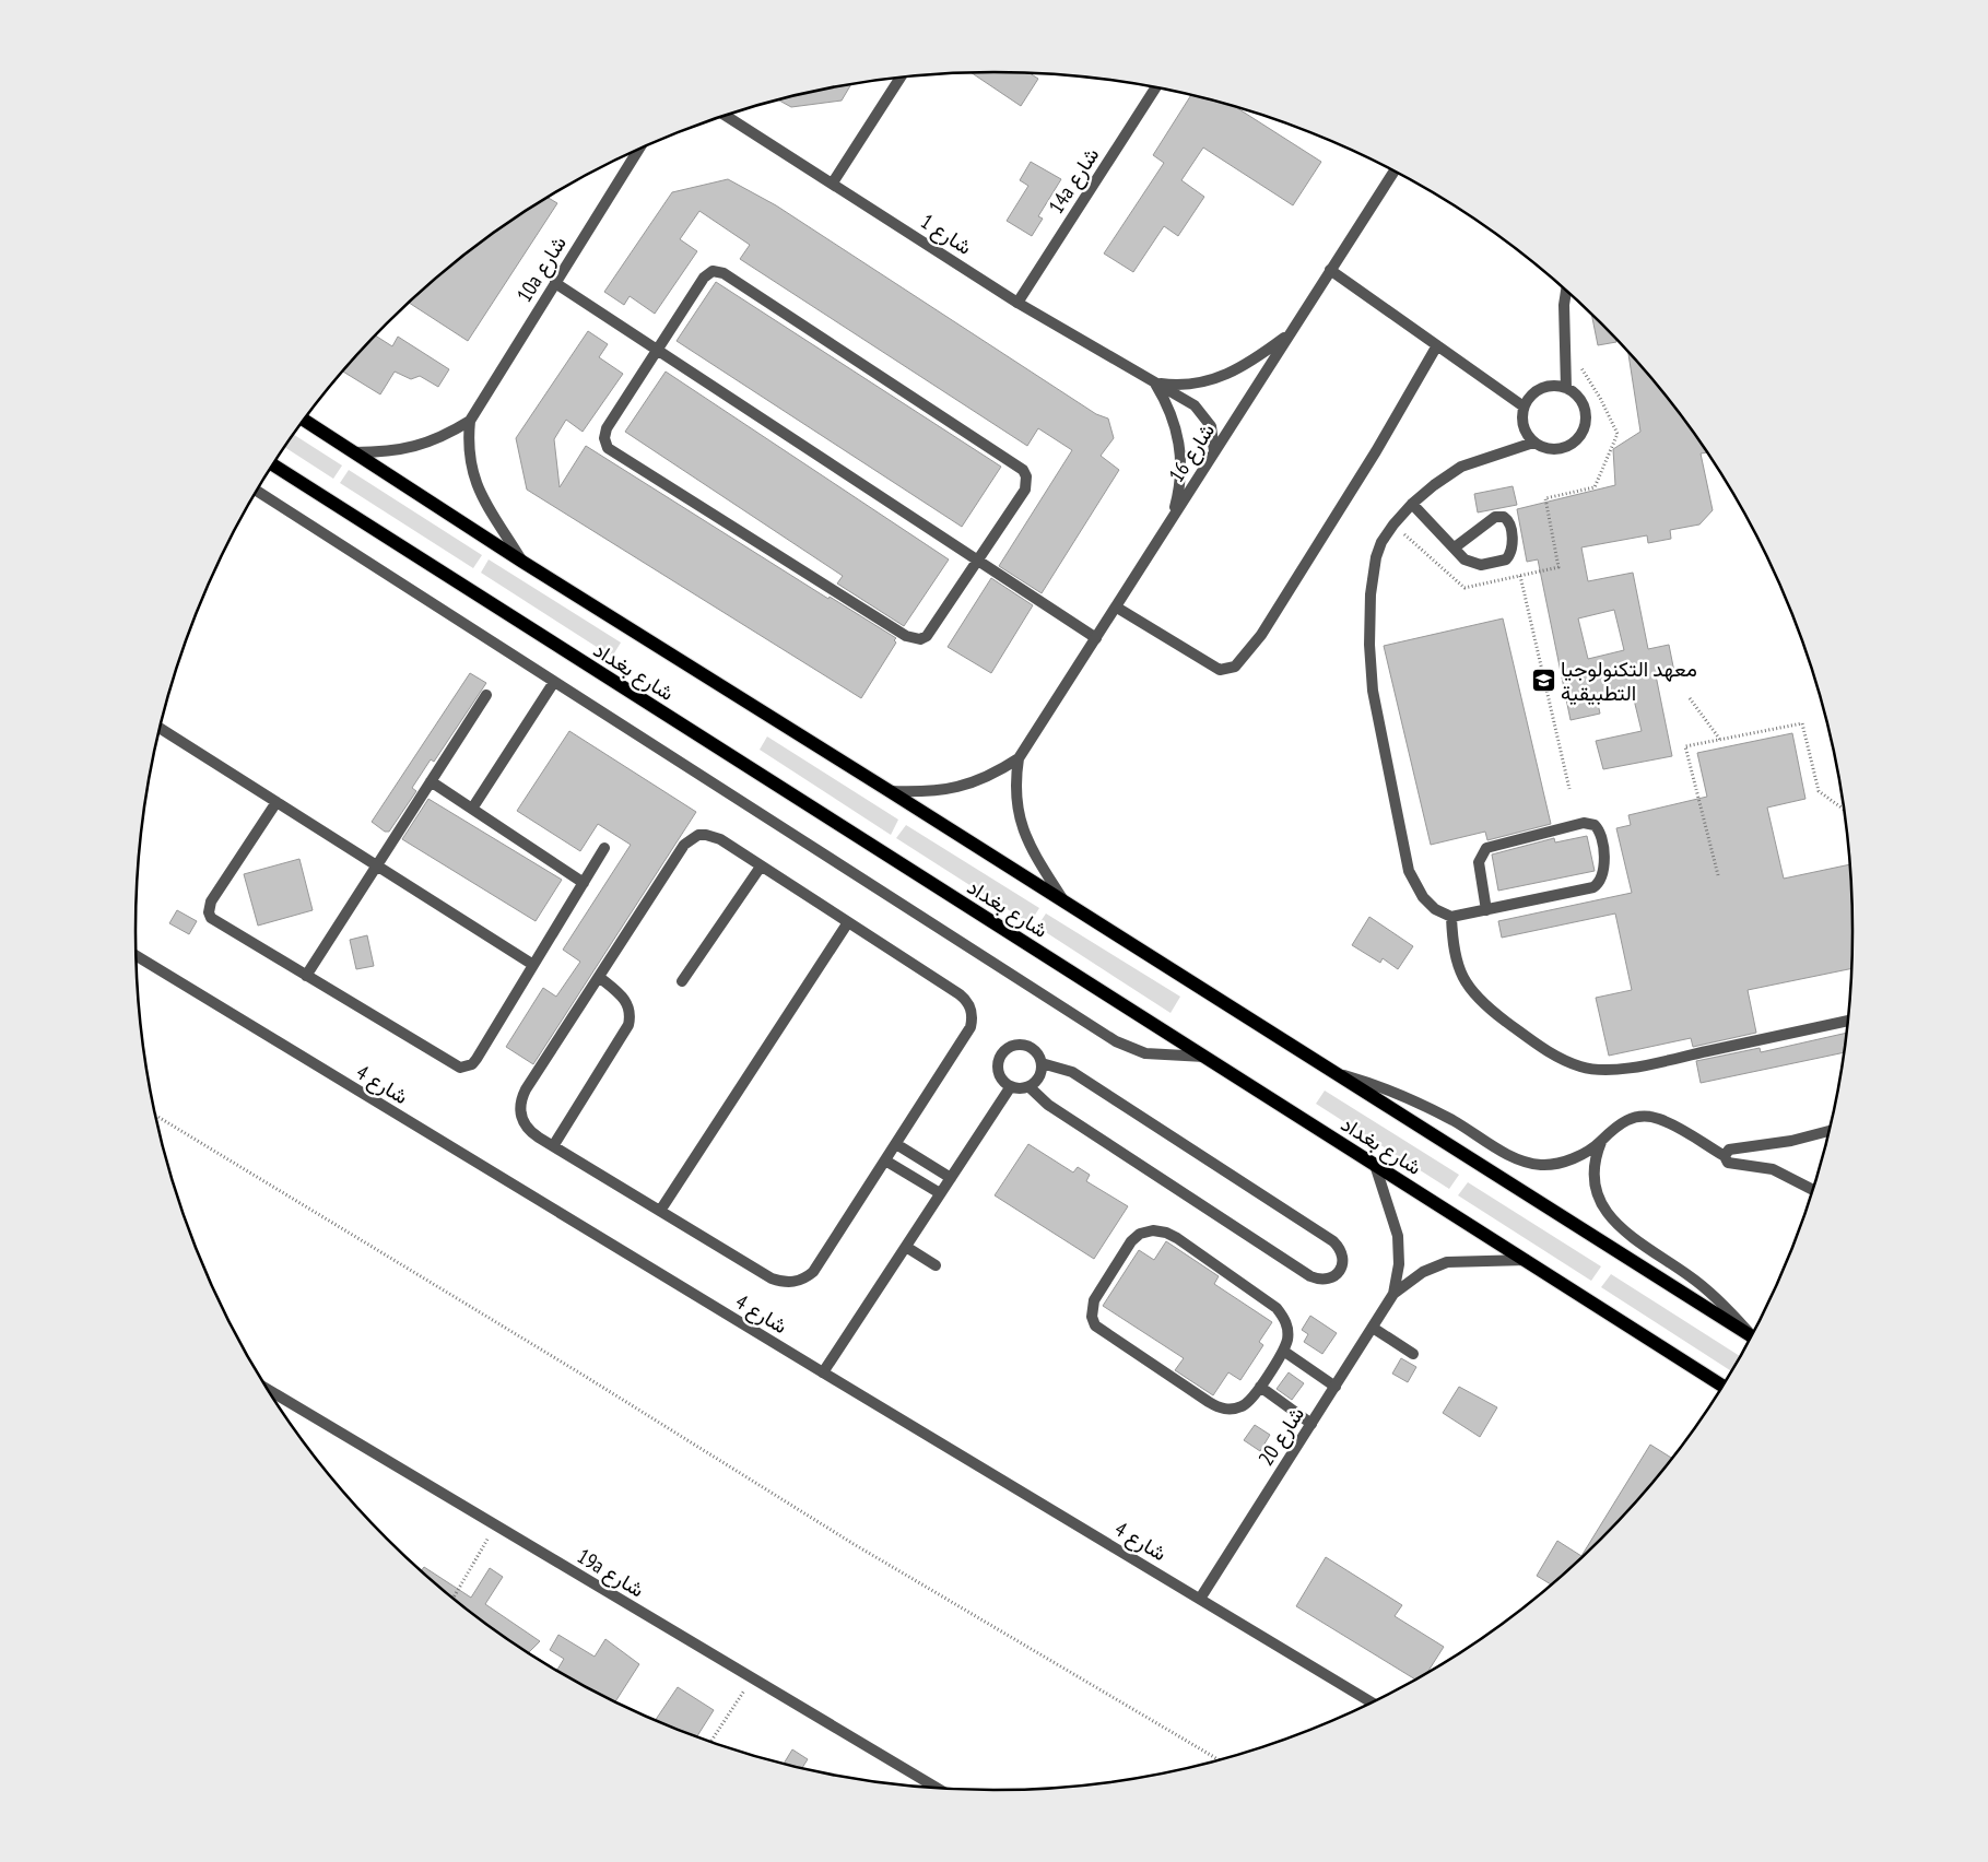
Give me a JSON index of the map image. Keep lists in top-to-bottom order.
{
  "streets": {
    "main road": ["شارع بغداد"],
    "street": [
      "14a شارع",
      "شارع 1",
      "10a شارع",
      "شارع 16",
      "شارع 4",
      "شارع 20",
      "19a شارع"
    ]
  },
  "crossings": [
    ["14a شارع", "شارع 1"],
    ["شارع 1", "شارع 16"],
    ["10a شارع", "شارع بغداد"],
    ["شارع 16", "شارع بغداد"],
    ["شارع بغداد", "شارع 20"],
    ["شارع 4", "شارع 20"]
  ],
  "places": {
    "school or university": ["معهد التكنولوجيا التطبيقية"]
  }
}
